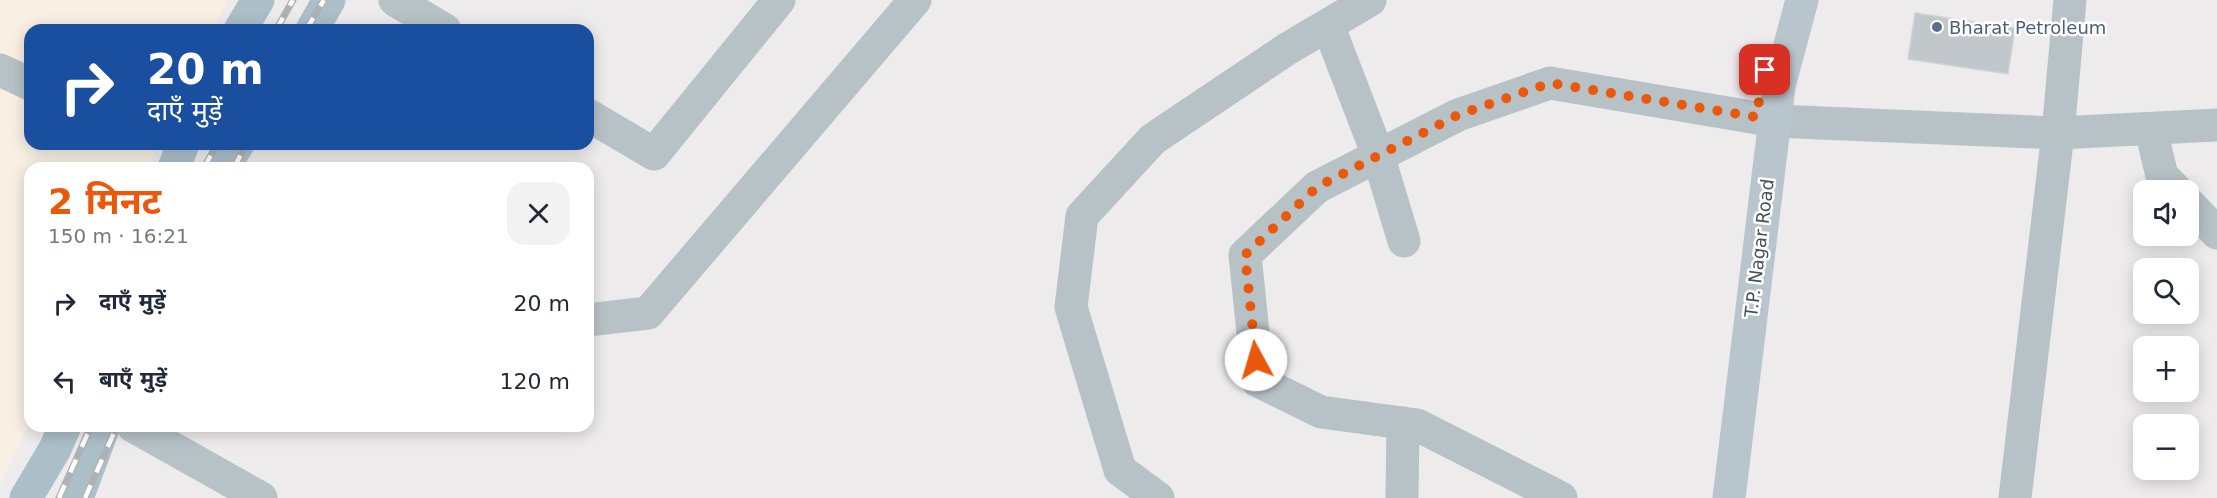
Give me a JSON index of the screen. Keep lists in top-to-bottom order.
{
  "streets": {
    "main road": ["T.P. Nagar Road"]
  },
  "places": ["Bharat Petroleum"],
  "page": {
    "turn": ["20 m", "दाएँ मुड़ें"],
    "heading": ["2 मिनट", "150 m · 16:21"],
    "map_buttons": ["+", "−"],
    "list": [
      {
        "name": "दाएँ मुड़ें",
        "value": "20 m"
      },
      {
        "name": "बाएँ मुड़ें",
        "value": "120 m"
      }
    ]
  }
}
